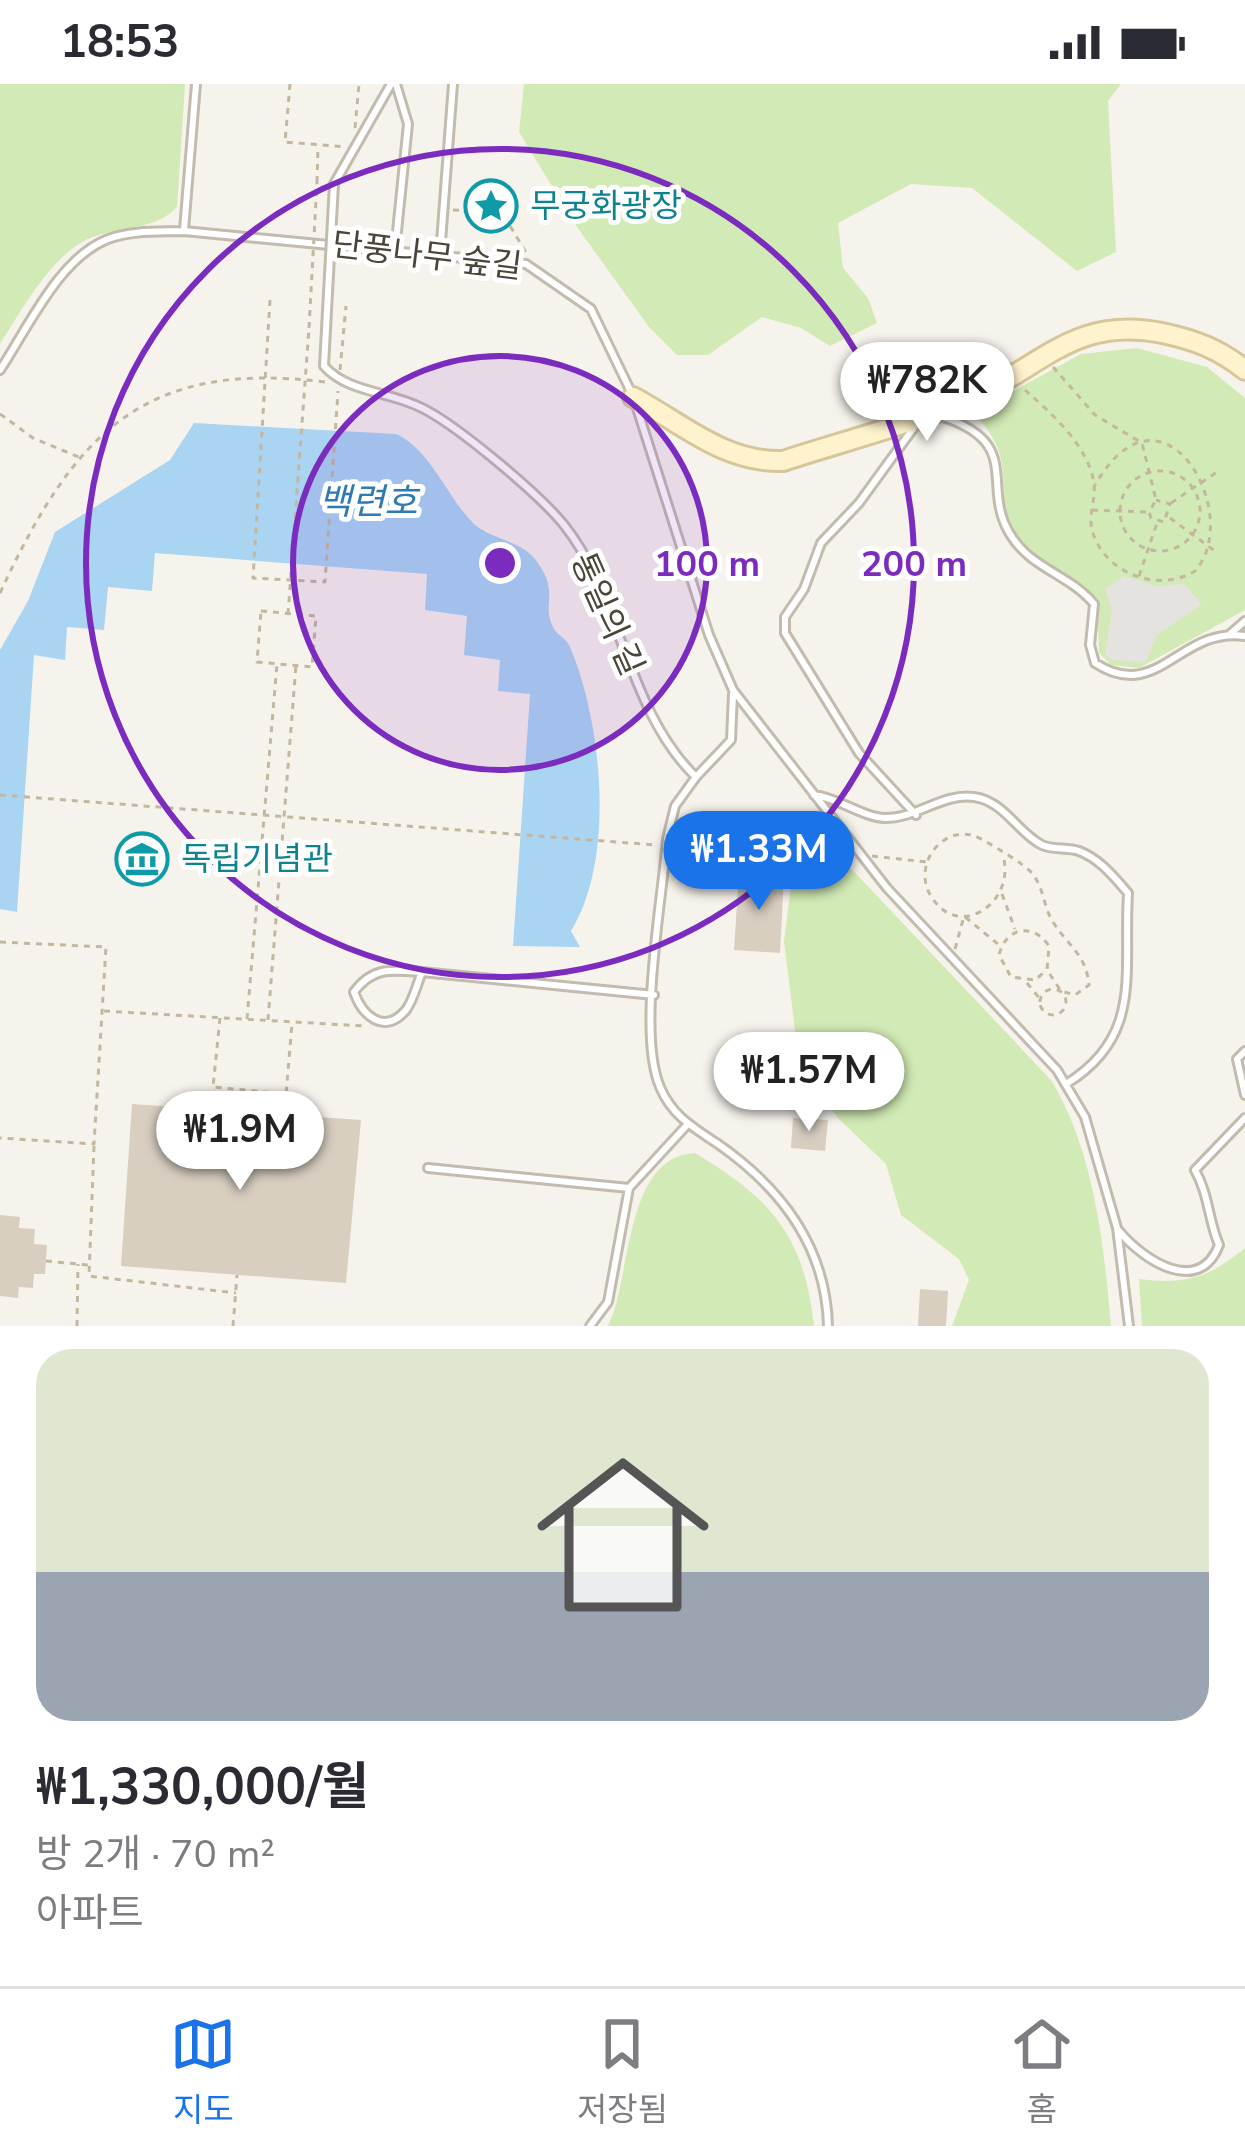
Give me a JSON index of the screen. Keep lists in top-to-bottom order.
{
  "streets": {
    "lane": ["단풍나무 숲길", "통일의 길"]
  },
  "water": ["백련호"],
  "places": {
    "place": ["무궁화광장"],
    "museum": ["독립기념관"]
  },
  "page": {
    "status": "18:53",
    "price": [
      "₩782K",
      "₩1.33M",
      "₩1.57M",
      "₩1.9M"
    ],
    "list": [
      {
        "name": "₩1,330,000/월",
        "note": "방 2개 · 70 m² · 아파트"
      }
    ],
    "tabs": ["지도", "저장됨", "홈"]
  },
  "rings": ["100 m", "200 m"]
}
